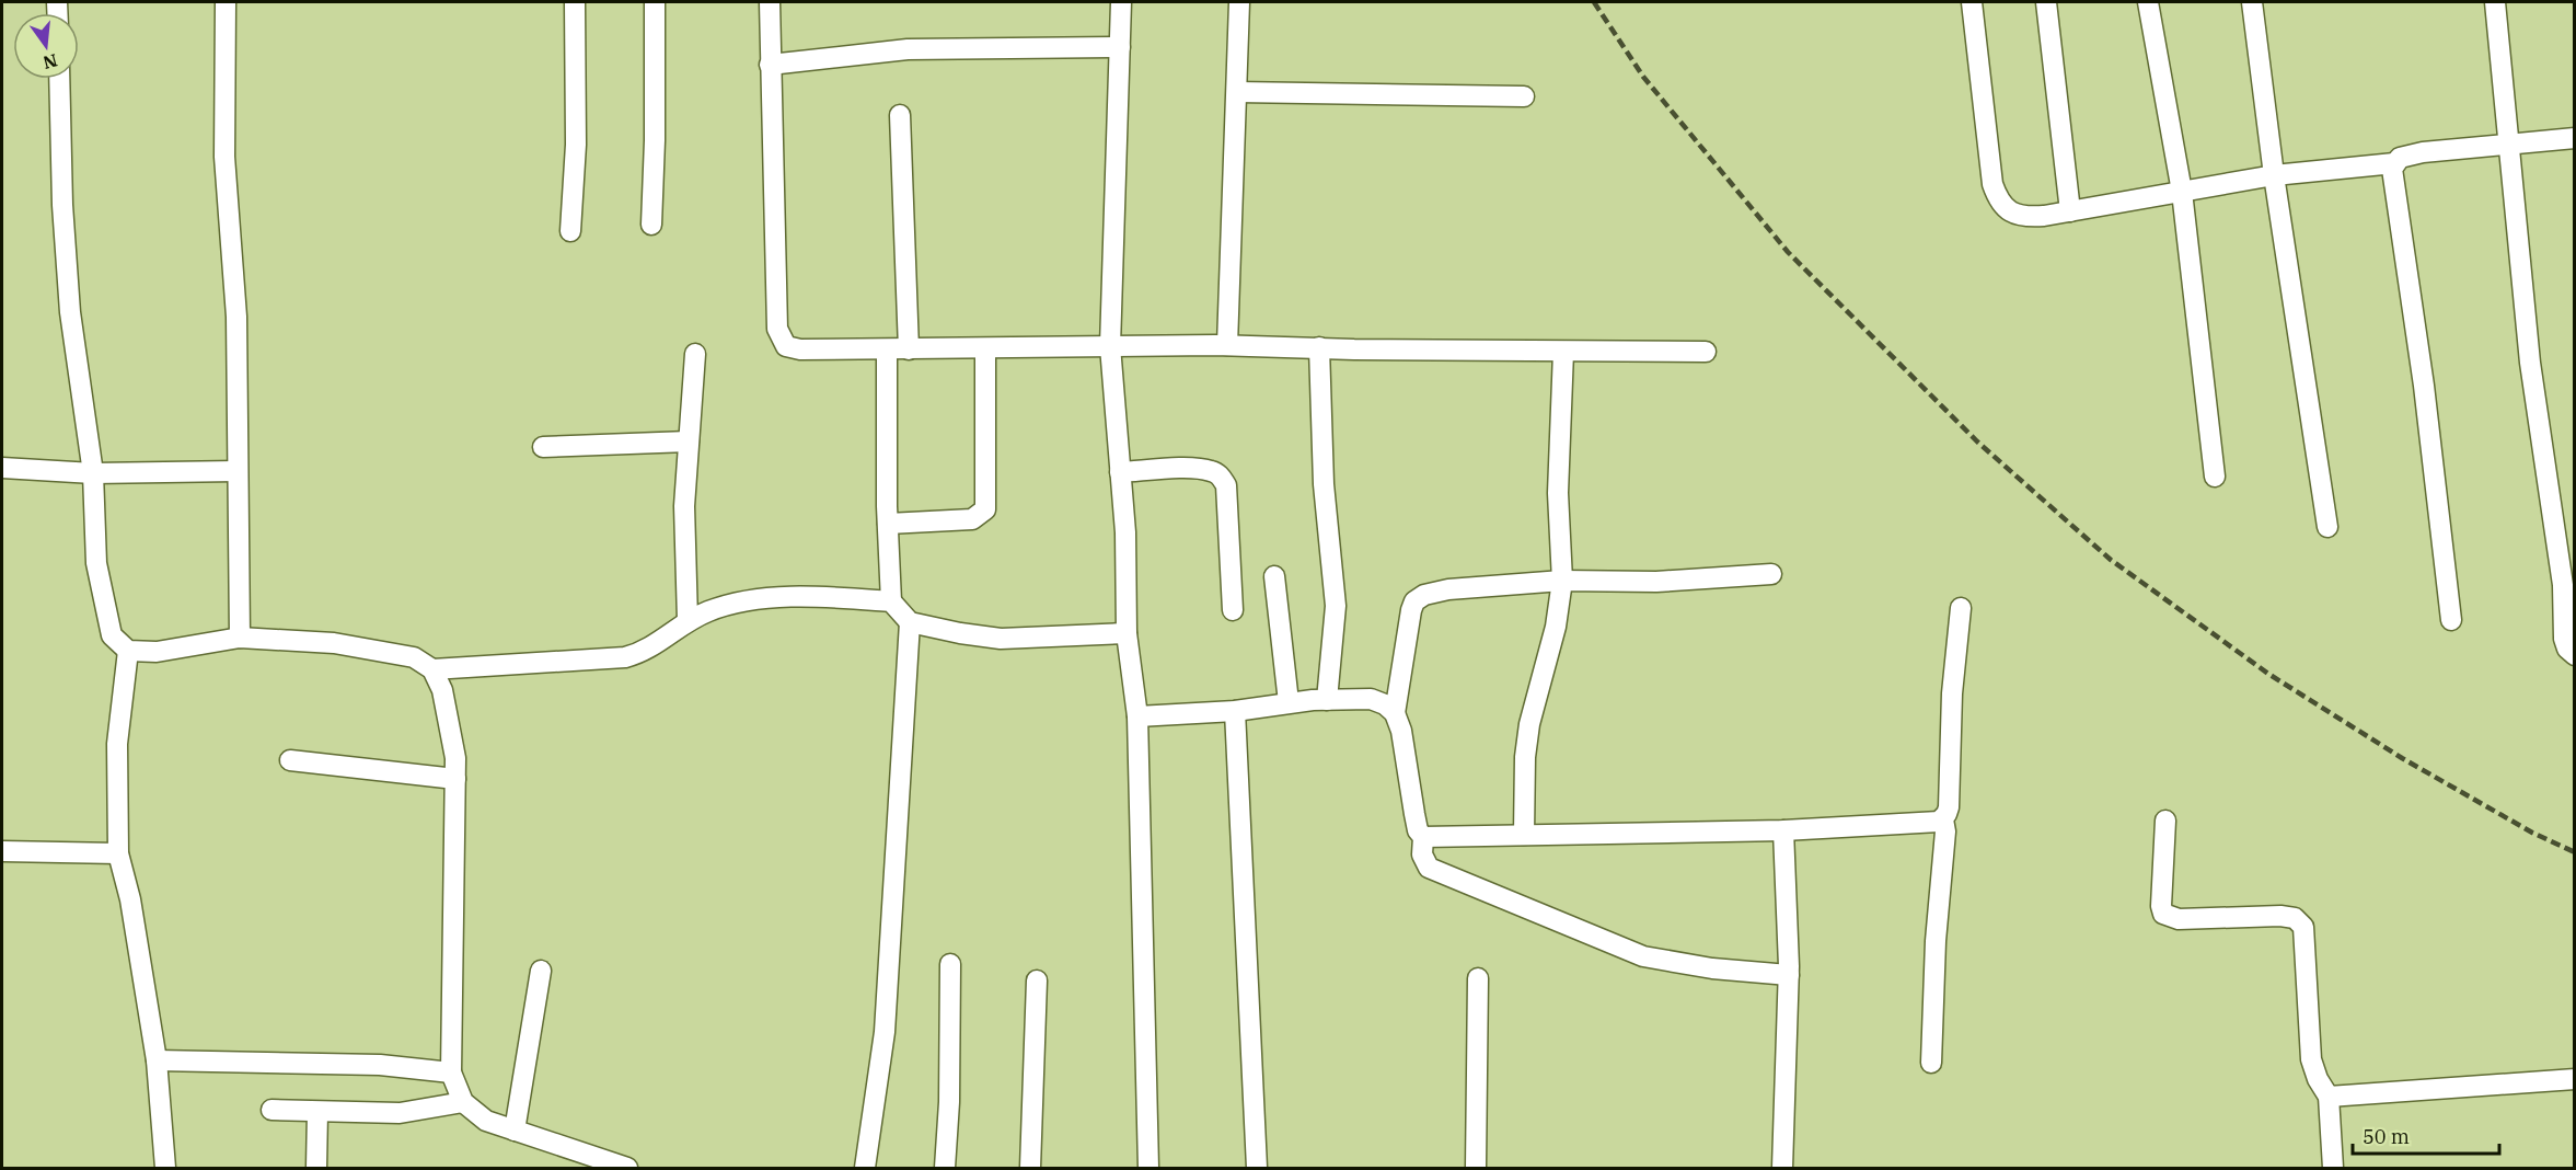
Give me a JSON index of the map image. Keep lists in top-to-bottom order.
{
  "scale_bar": "50 m",
  "north": "bottom"
}
